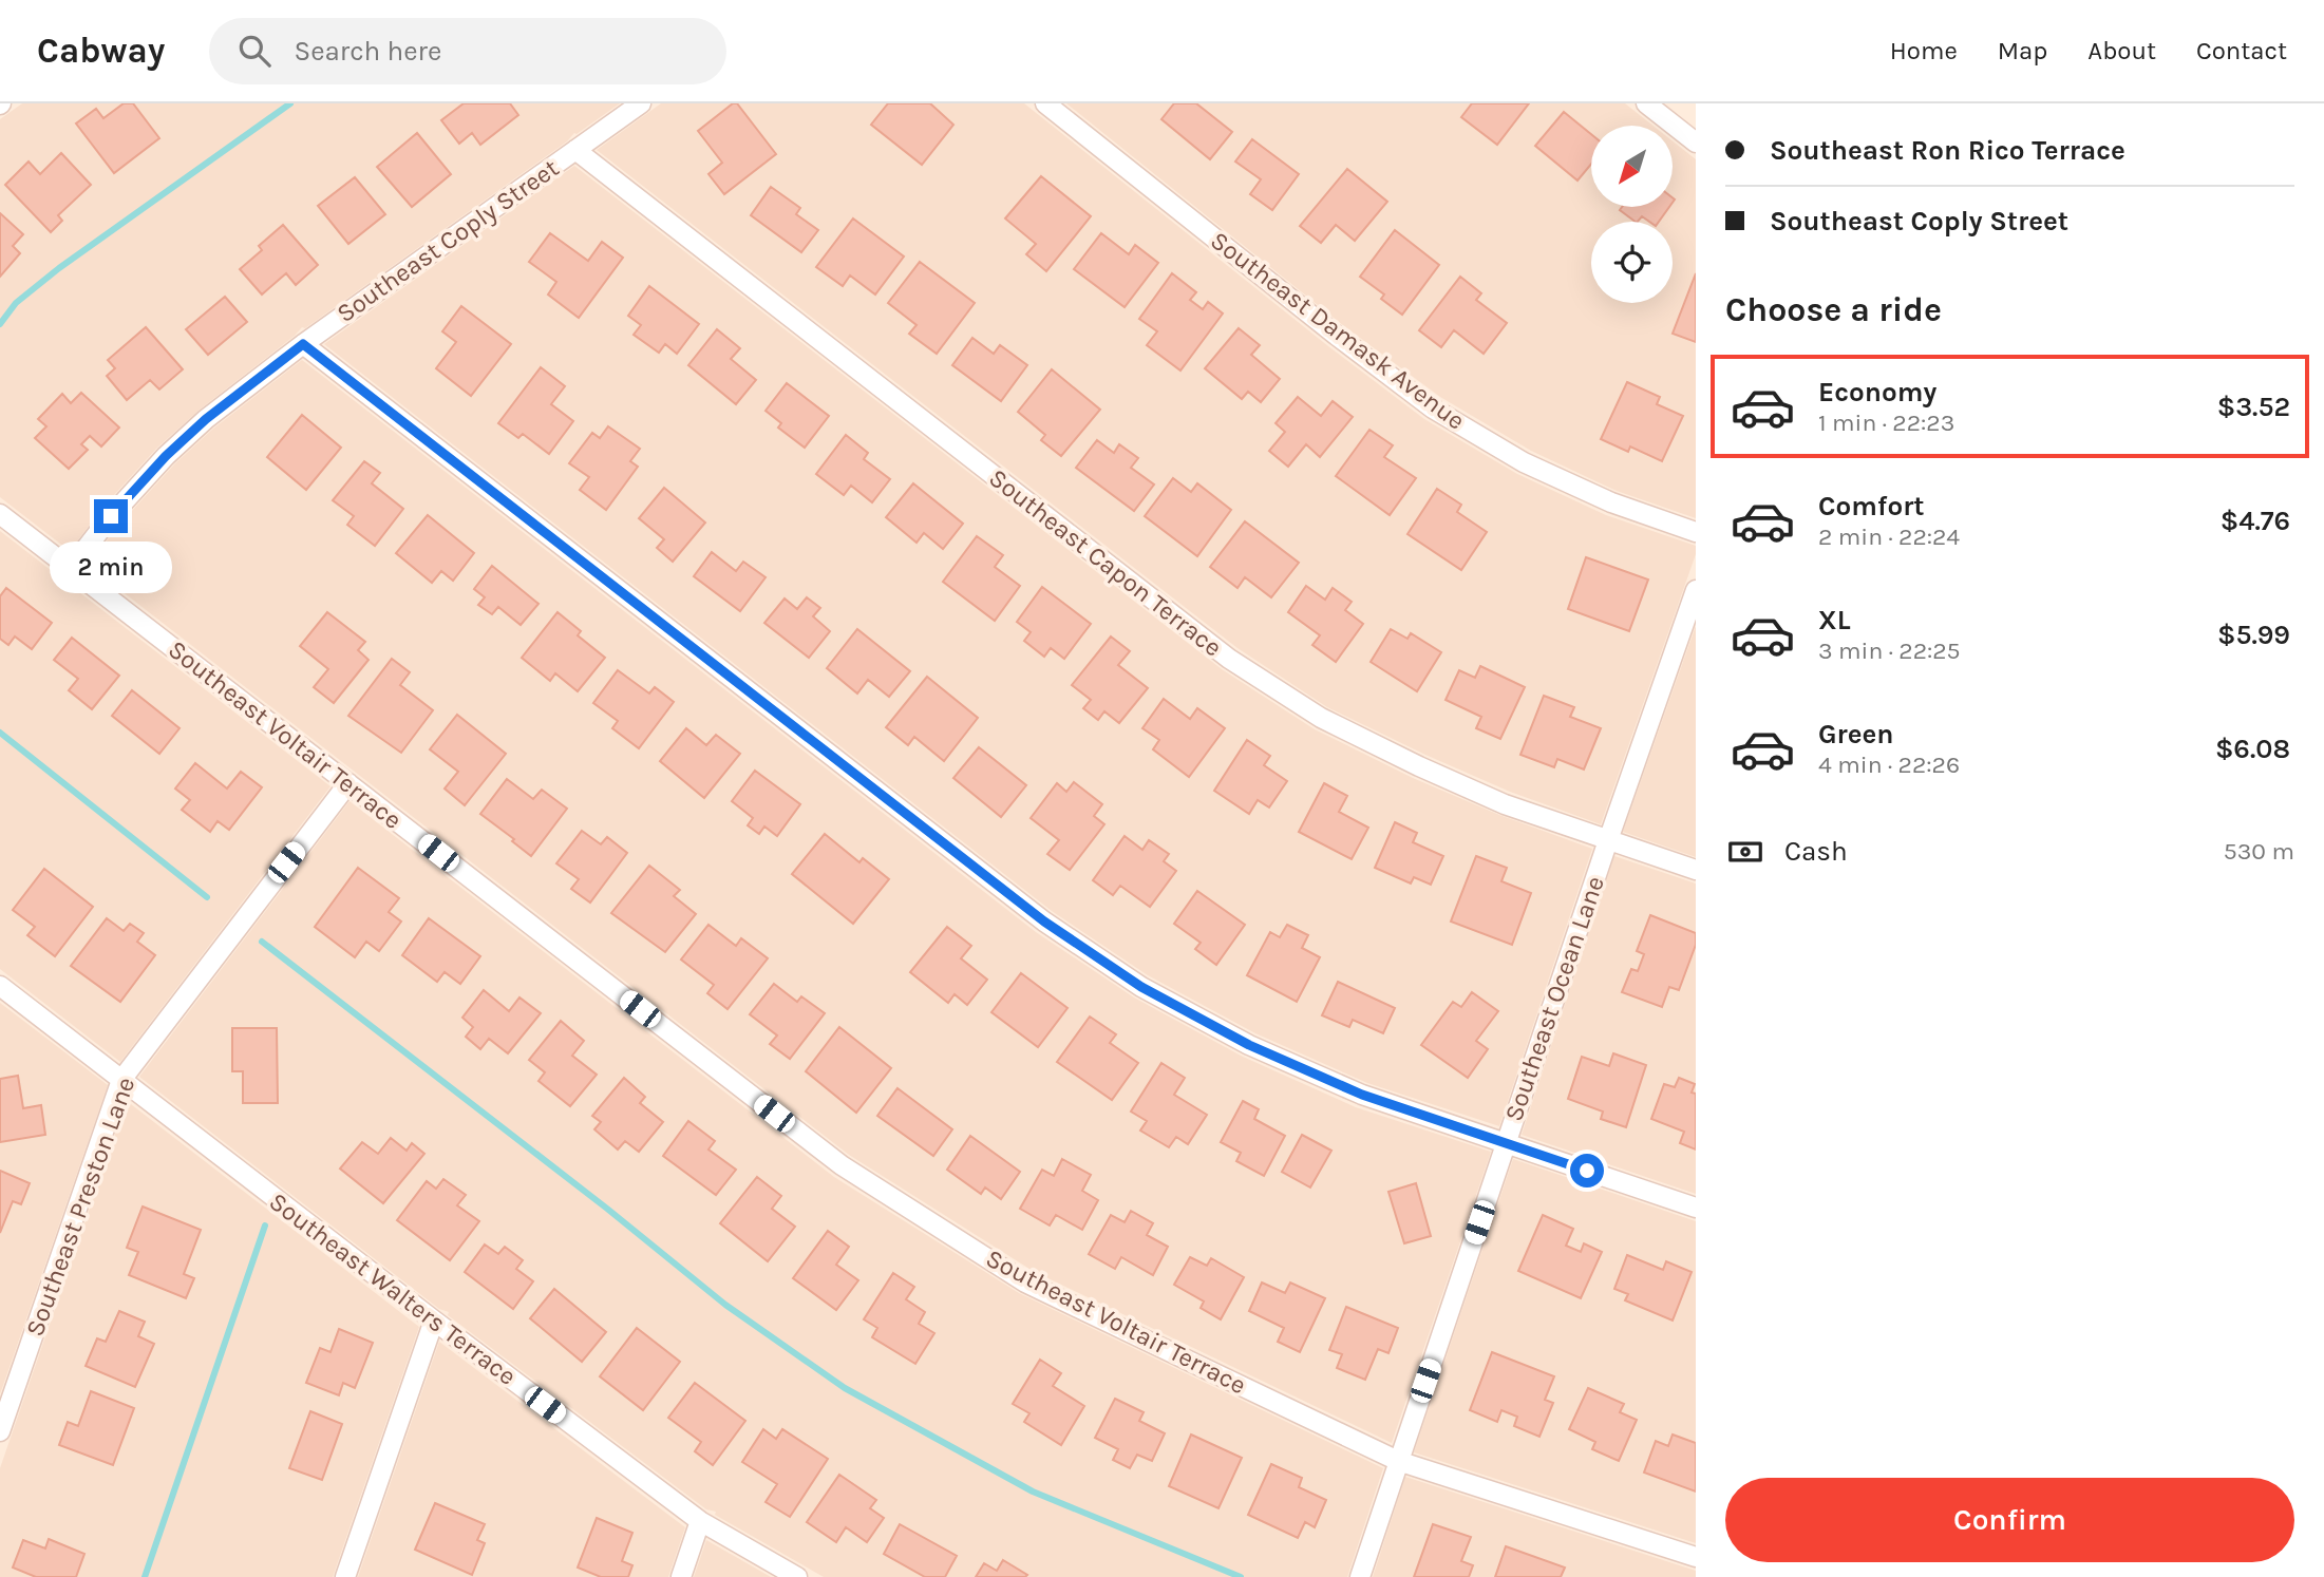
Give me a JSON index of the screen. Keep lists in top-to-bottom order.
{
  "streets": {
    "street": [
      "Southeast Coply Street",
      "Southeast Damask Avenue",
      "Southeast Capon Terrace",
      "Southeast Voltair Terrace",
      "Southeast Ocean Lane",
      "Southeast Preston Lane",
      "Southeast Walters Terrace"
    ]
  },
  "crossings": [
    ["Southeast Coply Street", "Southeast Capon Terrace"],
    ["Southeast Coply Street", "Southeast Voltair Terrace"],
    ["Southeast Capon Terrace", "Southeast Ocean Lane"],
    ["Southeast Voltair Terrace", "Southeast Ocean Lane"],
    ["Southeast Voltair Terrace", "Southeast Preston Lane"],
    ["Southeast Preston Lane", "Southeast Walters Terrace"]
  ],
  "north": "bottom left",
  "page": {
    "header": "Cabway",
    "search": "Search here",
    "nav": [
      "Home",
      "Map",
      "About",
      "Contact"
    ],
    "banner": ["Southeast Ron Rico Terrace", "Southeast Coply Street"],
    "heading": "Choose a ride",
    "list": [
      {
        "name": "Economy",
        "note": "1 min · 22:23",
        "value": "$3.52"
      },
      {
        "name": "Comfort",
        "note": "2 min · 22:24",
        "value": "$4.76"
      },
      {
        "name": "XL",
        "note": "3 min · 22:25",
        "value": "$5.99"
      },
      {
        "name": "Green",
        "note": "4 min · 22:26",
        "value": "$6.08"
      }
    ],
    "bubble": "2 min",
    "pay": ["Cash", "530 m"],
    "buttons": "Confirm"
  }
}
